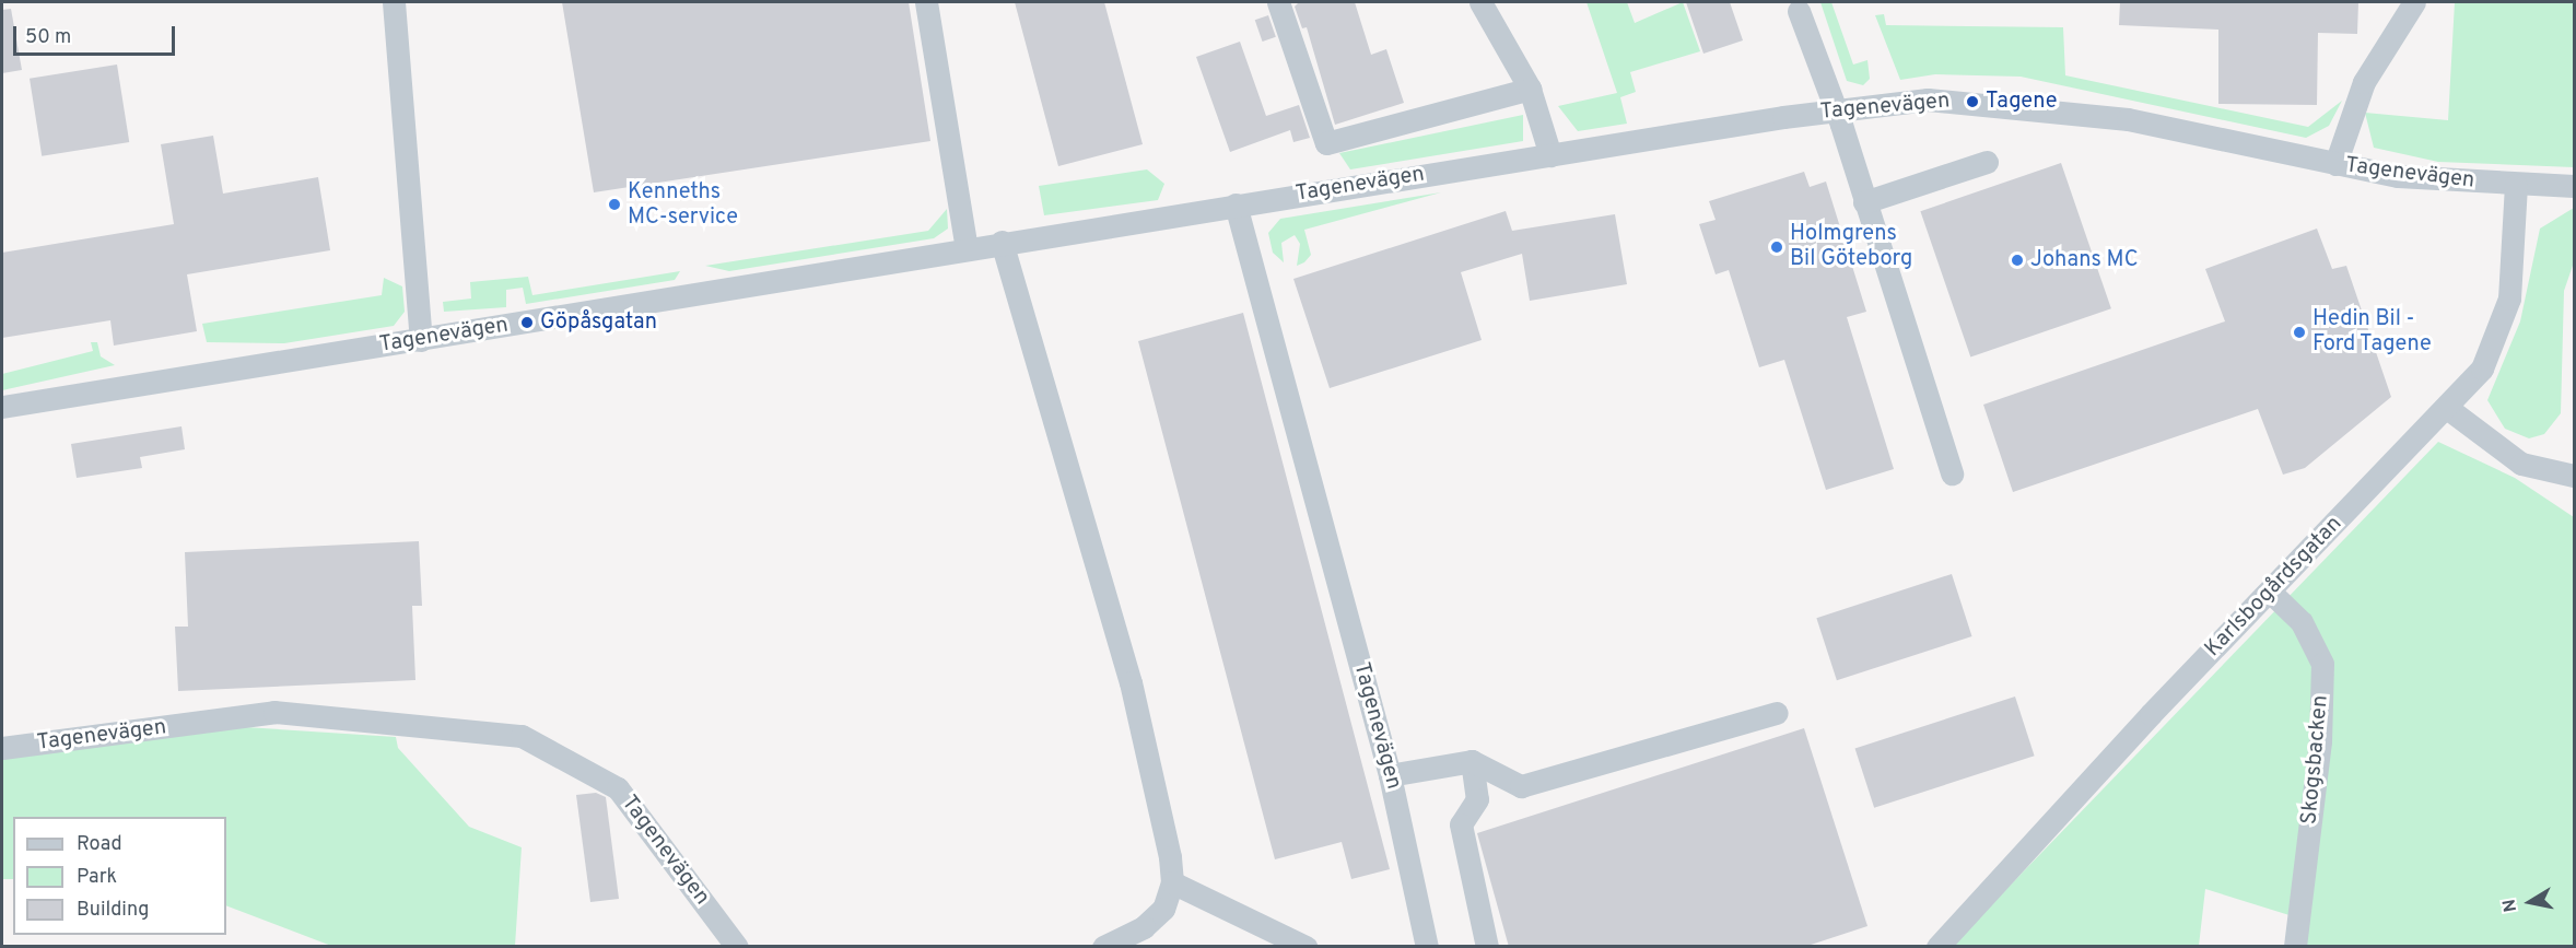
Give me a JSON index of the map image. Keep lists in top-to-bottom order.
{
  "streets": {
    "street": ["Tagenevägen", "Karlsbogårdsgatan", "Skogsbacken"]
  },
  "crossings": [
    ["Tagenevägen", "Karlsbogårdsgatan"],
    ["Karlsbogårdsgatan", "Skogsbacken"]
  ],
  "places": [
    "Tagene",
    "Kenneths MC-service",
    "Holmgrens Bil Göteborg",
    "Johans MC",
    "Göpåsgatan",
    "Hedin Bil - Ford Tagene"
  ],
  "legend": ["Road", "Park", "Building"],
  "scale_bar": "50 m",
  "north": "left"
}
